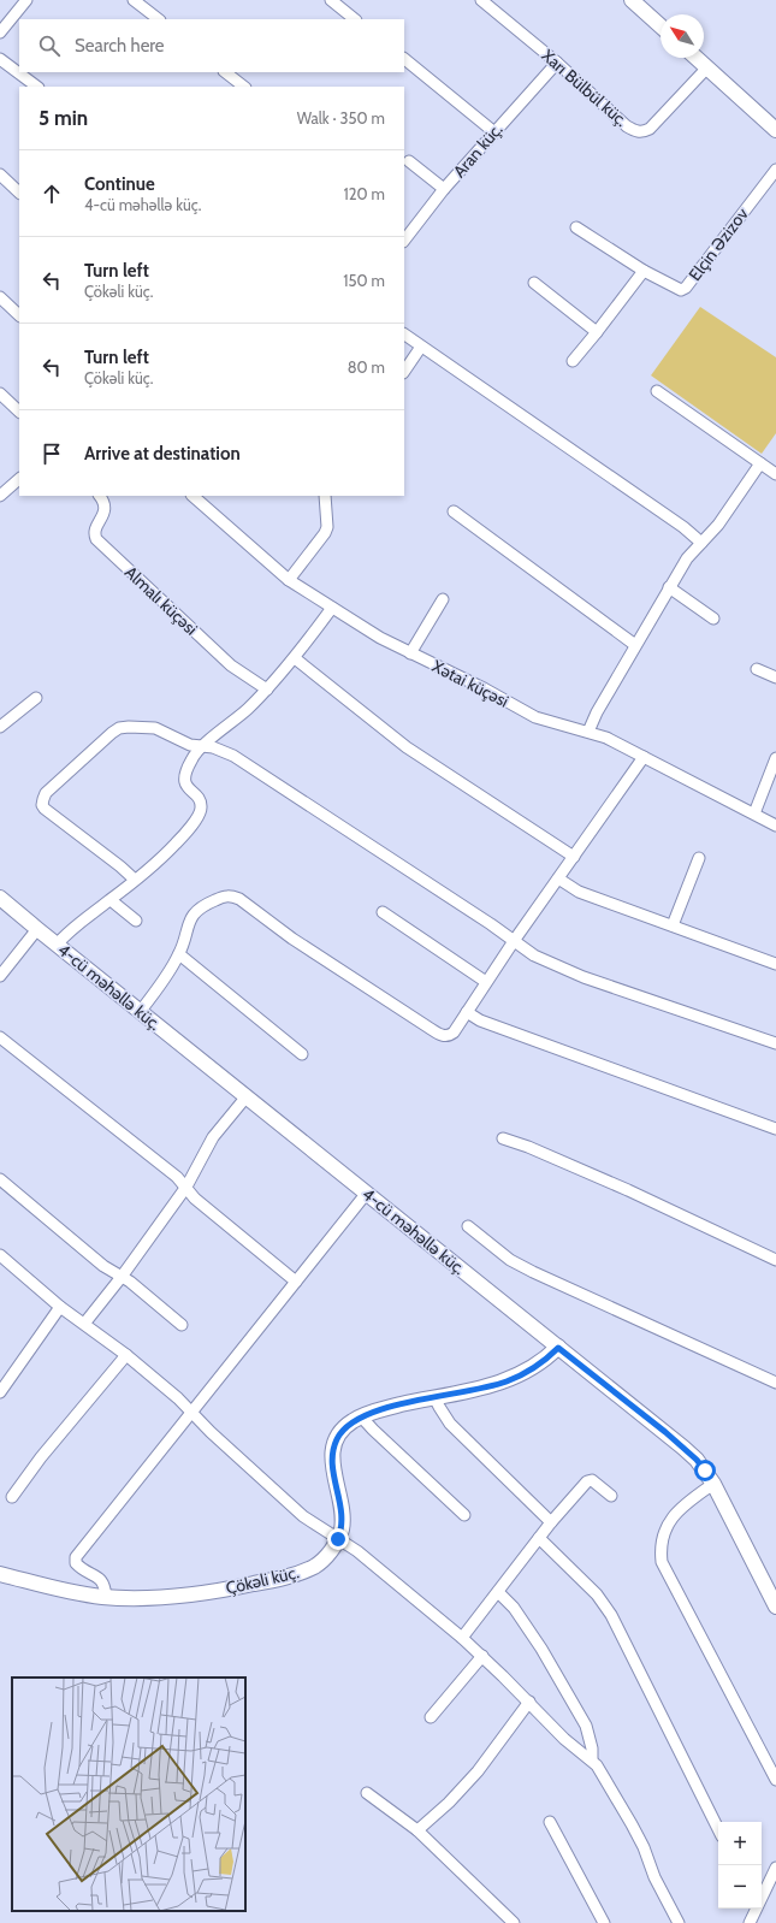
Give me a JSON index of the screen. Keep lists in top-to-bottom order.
{
  "streets": {
    "street": [
      "Xarı Bülbül küç.",
      "Aran küç.",
      "Elçin Əzizov",
      "Almalı küçəsi",
      "Xətai küçəsi",
      "4-cü məhəllə küç.",
      "Çökəli küç."
    ]
  },
  "crossings": [
    ["Xarı Bülbül küç.", "Aran küç."],
    ["4-cü məhəllə küç.", "Çökəli küç."]
  ],
  "north": "top left",
  "page": {
    "search": "Search here",
    "heading": ["5 min", "Walk · 350 m"],
    "list": [
      ["Continue", "4-cü məhəllə küç.", "120 m"],
      ["Turn left", "Çökəli küç.", "150 m"],
      ["Turn left", "Çökəli küç.", "80 m"],
      "Arrive at destination"
    ],
    "map_buttons": ["+", "−"]
  }
}
